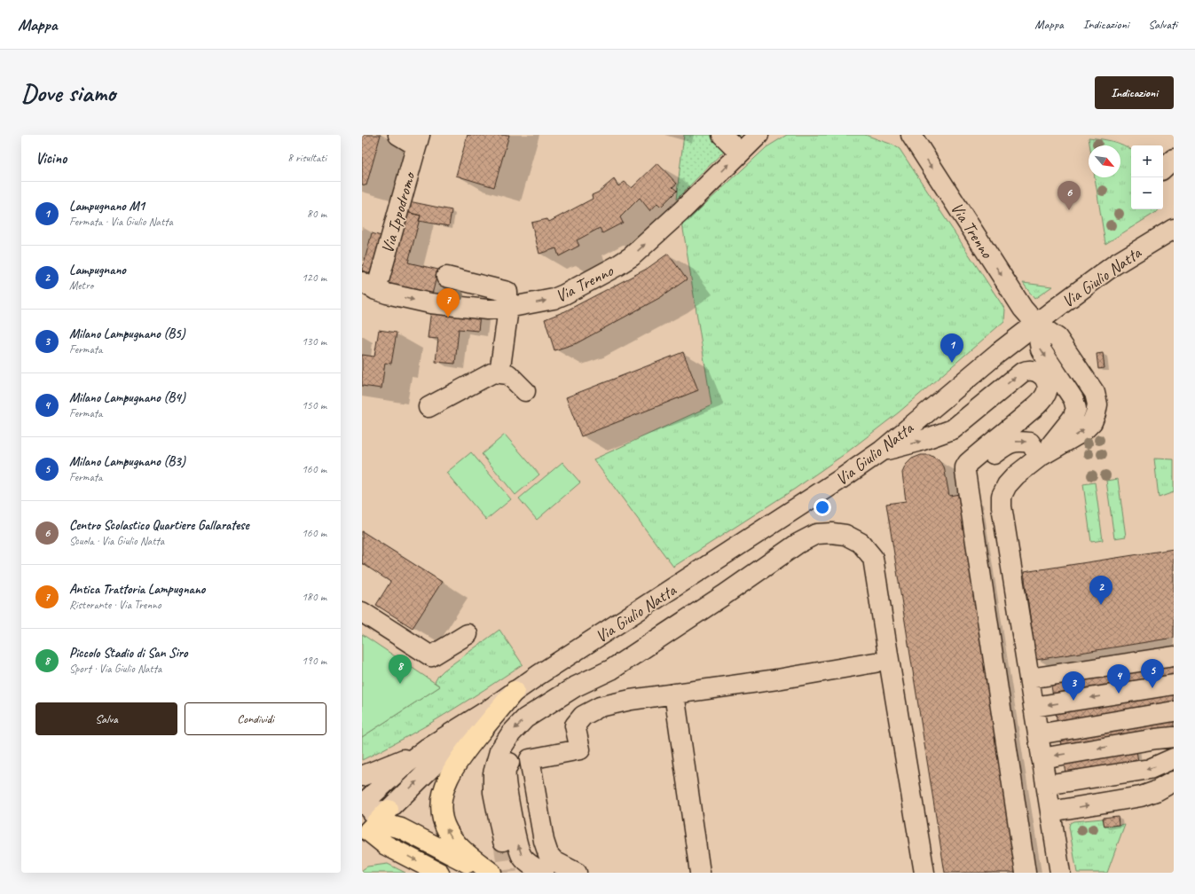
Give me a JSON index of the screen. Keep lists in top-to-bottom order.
{
  "streets": {
    "street": ["Via Ippodromo", "Via Trenno", "Via Giulio Natta"]
  },
  "crossings": [
    ["Via Ippodromo", "Via Trenno"],
    ["Via Trenno", "Via Giulio Natta"]
  ],
  "north": "bottom right",
  "page": {
    "header": "Mappa",
    "nav": ["Mappa", "Indicazioni", "Salvati"],
    "buttons": [
      "Indicazioni",
      ["Salva", "Condividi"]
    ],
    "title": "Dove siamo",
    "heading": ["Vicino", "8 risultati"],
    "map_buttons": ["+", "−"],
    "list": [
      {
        "mark": "1",
        "name": "Lampugnano M1",
        "note": "Fermata · Via Giulio Natta",
        "value": "80 m"
      },
      {
        "mark": "2",
        "name": "Lampugnano",
        "note": "Metro",
        "value": "120 m"
      },
      {
        "mark": "3",
        "name": "Milano Lampugnano (B5)",
        "note": "Fermata",
        "value": "130 m"
      },
      {
        "mark": "4",
        "name": "Milano Lampugnano (B4)",
        "note": "Fermata",
        "value": "150 m"
      },
      {
        "mark": "5",
        "name": "Milano Lampugnano (B3)",
        "note": "Fermata",
        "value": "160 m"
      },
      {
        "mark": "6",
        "name": "Centro Scolastico Quartiere Gallaratese",
        "note": "Scuola · Via Giulio Natta",
        "value": "160 m"
      },
      {
        "mark": "7",
        "name": "Antica Trattoria Lampugnano",
        "note": "Ristorante · Via Trenno",
        "value": "180 m"
      },
      {
        "mark": "8",
        "name": "Piccolo Stadio di San Siro",
        "note": "Sport · Via Giulio Natta",
        "value": "190 m"
      }
    ],
    "pins": [
      "6",
      "7",
      "1",
      "2",
      "8",
      "5",
      "4",
      "3"
    ]
  }
}
